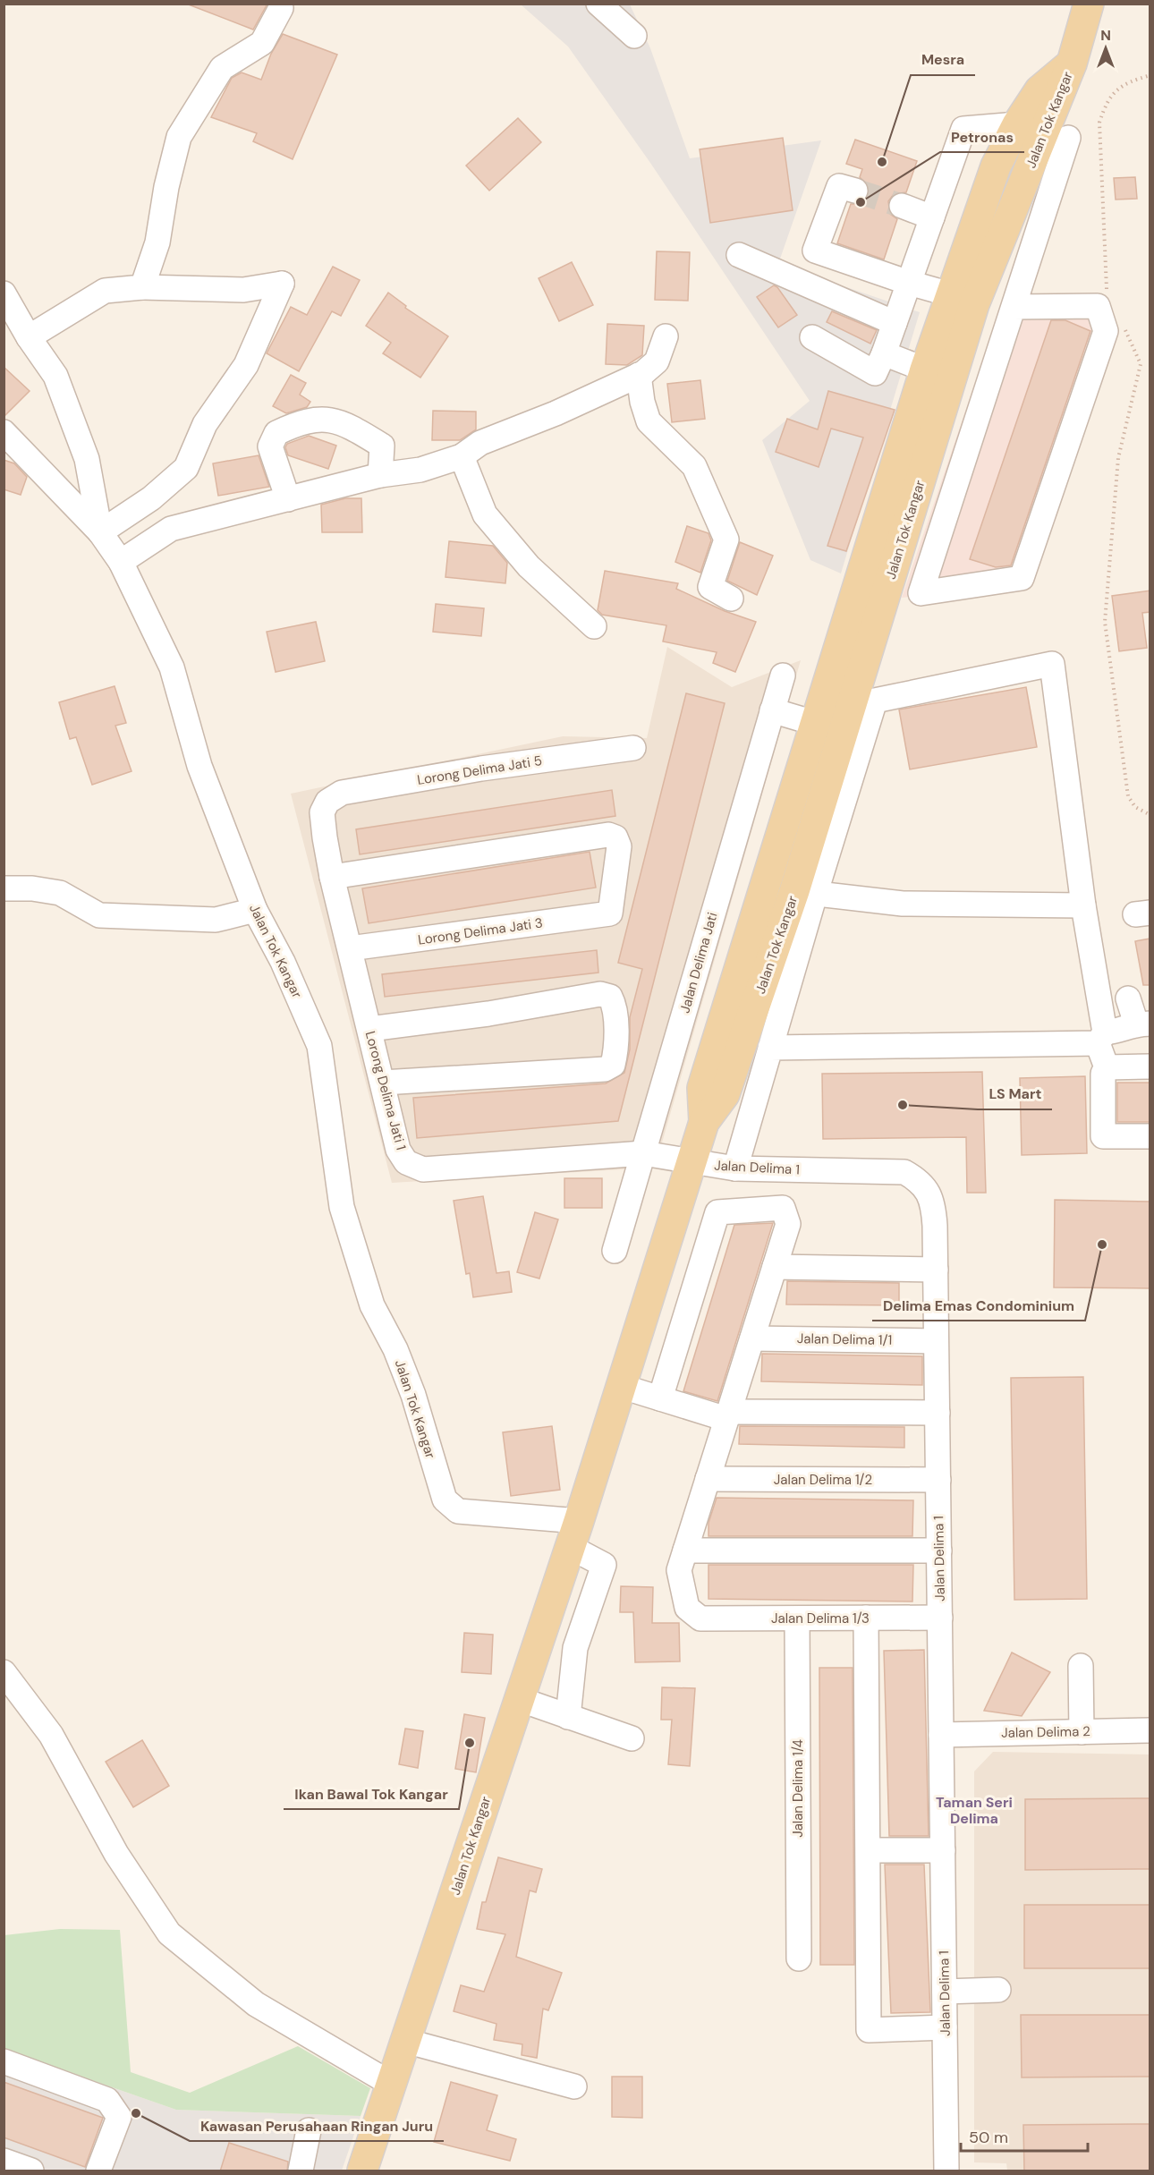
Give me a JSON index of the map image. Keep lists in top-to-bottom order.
{
  "streets": {
    "main road": ["Jalan Tok Kangar"],
    "street": [
      "Lorong Delima Jati 5",
      "Lorong Delima Jati 3",
      "Jalan Delima Jati",
      "Lorong Delima Jati 1",
      "Jalan Delima 1",
      "Jalan Delima 1/1",
      "Jalan Delima 1/2",
      "Jalan Delima 1/3",
      "Jalan Delima 2",
      "Jalan Delima 1/4"
    ]
  },
  "crossings": [
    ["Jalan Tok Kangar", "Lorong Delima Jati 1"],
    ["Jalan Tok Kangar", "Jalan Delima 1"],
    ["Lorong Delima Jati 5", "Lorong Delima Jati 1"],
    ["Lorong Delima Jati 3", "Lorong Delima Jati 1"],
    ["Jalan Delima Jati", "Lorong Delima Jati 1"],
    ["Lorong Delima Jati 1", "Jalan Delima 1"],
    ["Jalan Delima 1", "Jalan Delima 1/1"],
    ["Jalan Delima 1", "Jalan Delima 1/2"],
    ["Jalan Delima 1", "Jalan Delima 1/3"],
    ["Jalan Delima 1", "Jalan Delima 2"],
    ["Jalan Delima 1/3", "Jalan Delima 1/4"]
  ],
  "districts": ["Taman Seri Delima"],
  "places": [
    "Mesra",
    "Petronas",
    "LS Mart",
    "Delima Emas Condominium",
    "Ikan Bawal Tok Kangar",
    "Kawasan Perusahaan Ringan Juru"
  ],
  "scale_bar": "50 m",
  "north": "top"
}
